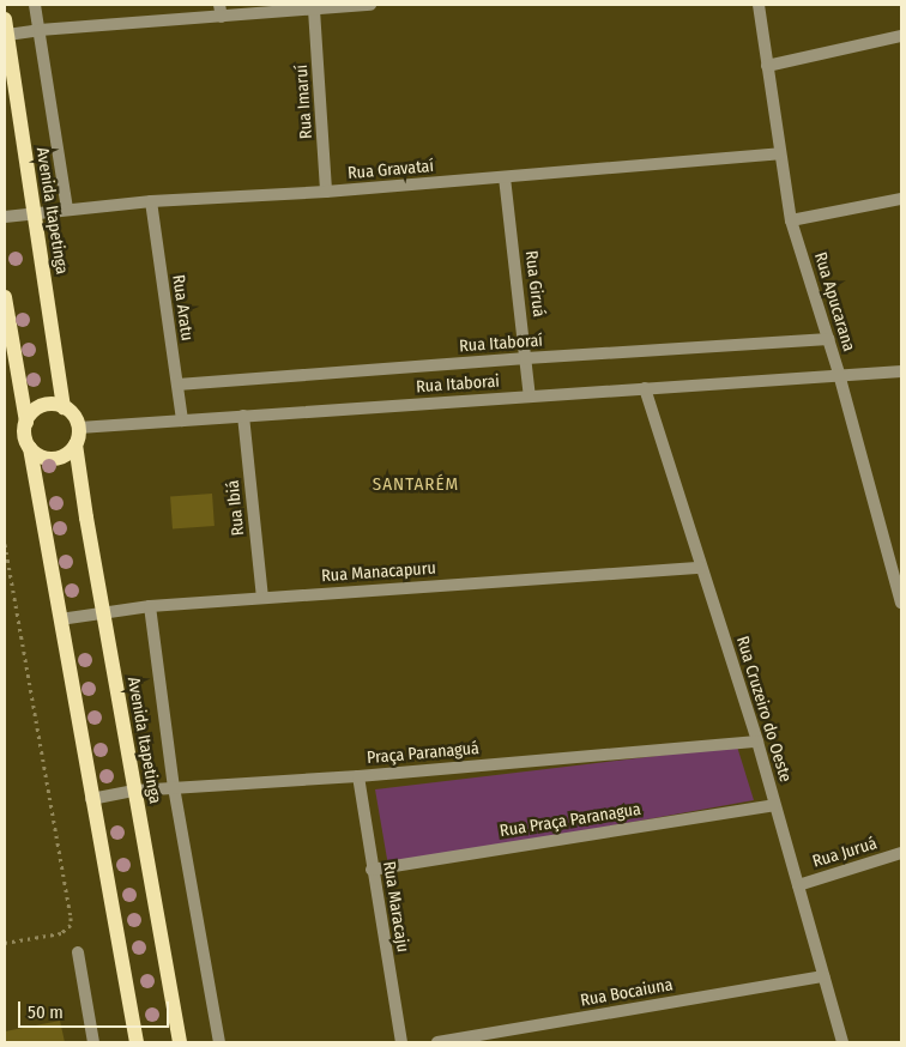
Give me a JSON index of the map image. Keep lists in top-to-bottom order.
{
  "streets": {
    "main road": ["Avenida Itapetinga"],
    "street": [
      "Rua Imaruí",
      "Rua Gravataí",
      "Rua Giruá",
      "Rua Apucarana",
      "Rua Aratu",
      "Rua Itaboraí",
      "Rua Itaborai",
      "Rua Ibiá",
      "Rua Manacapuru",
      "Rua Cruzeiro do Oeste",
      "Praça Paranaguá",
      "Rua Praça Paranagua",
      "Rua Juruá",
      "Rua Maracaju",
      "Rua Bocaiuna"
    ]
  },
  "crossings": [
    ["Rua Imaruí", "Rua Gravataí"],
    ["Rua Gravataí", "Avenida Itapetinga"],
    ["Rua Gravataí", "Rua Giruá"],
    ["Rua Gravataí", "Rua Apucarana"],
    ["Rua Gravataí", "Rua Aratu"],
    ["Avenida Itapetinga", "Rua Itaborai"],
    ["Avenida Itapetinga", "Rua Manacapuru"],
    ["Avenida Itapetinga", "Praça Paranaguá"],
    ["Rua Giruá", "Rua Itaboraí"],
    ["Rua Giruá", "Rua Itaborai"],
    ["Rua Apucarana", "Rua Itaboraí"],
    ["Rua Apucarana", "Rua Itaborai"],
    ["Rua Aratu", "Rua Itaboraí"],
    ["Rua Aratu", "Rua Itaborai"],
    ["Rua Itaborai", "Rua Ibiá"],
    ["Rua Itaborai", "Rua Cruzeiro do Oeste"],
    ["Rua Ibiá", "Rua Manacapuru"],
    ["Rua Manacapuru", "Rua Cruzeiro do Oeste"],
    ["Rua Cruzeiro do Oeste", "Praça Paranaguá"],
    ["Rua Cruzeiro do Oeste", "Rua Praça Paranagua"],
    ["Rua Cruzeiro do Oeste", "Rua Juruá"],
    ["Rua Cruzeiro do Oeste", "Rua Bocaiuna"],
    ["Praça Paranaguá", "Rua Maracaju"],
    ["Rua Praça Paranagua", "Rua Maracaju"]
  ],
  "districts": ["SANTARÉM"],
  "scale_bar": "50 m"
}
